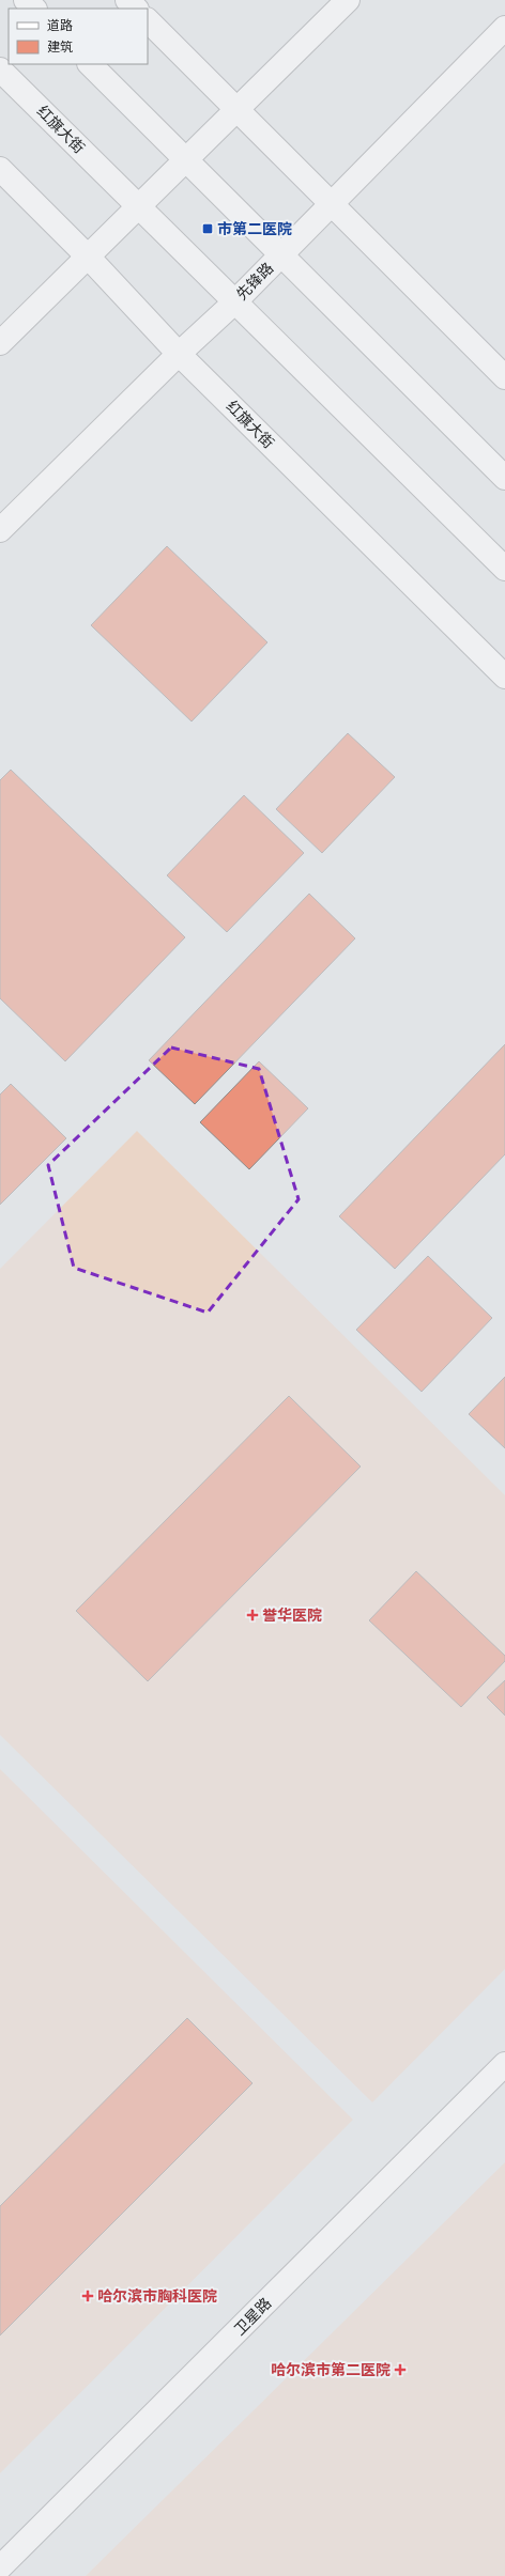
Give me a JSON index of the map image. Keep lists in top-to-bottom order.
{
  "streets": {
    "main road": ["红旗大街", "先锋路", "卫星路"]
  },
  "crossings": [
    ["红旗大街", "先锋路"]
  ],
  "places": {
    "transit": ["市第二医院"],
    "health": ["誉华医院", "哈尔滨市胸科医院", "哈尔滨市第二医院"]
  },
  "legend": ["道路", "建筑"]
}
